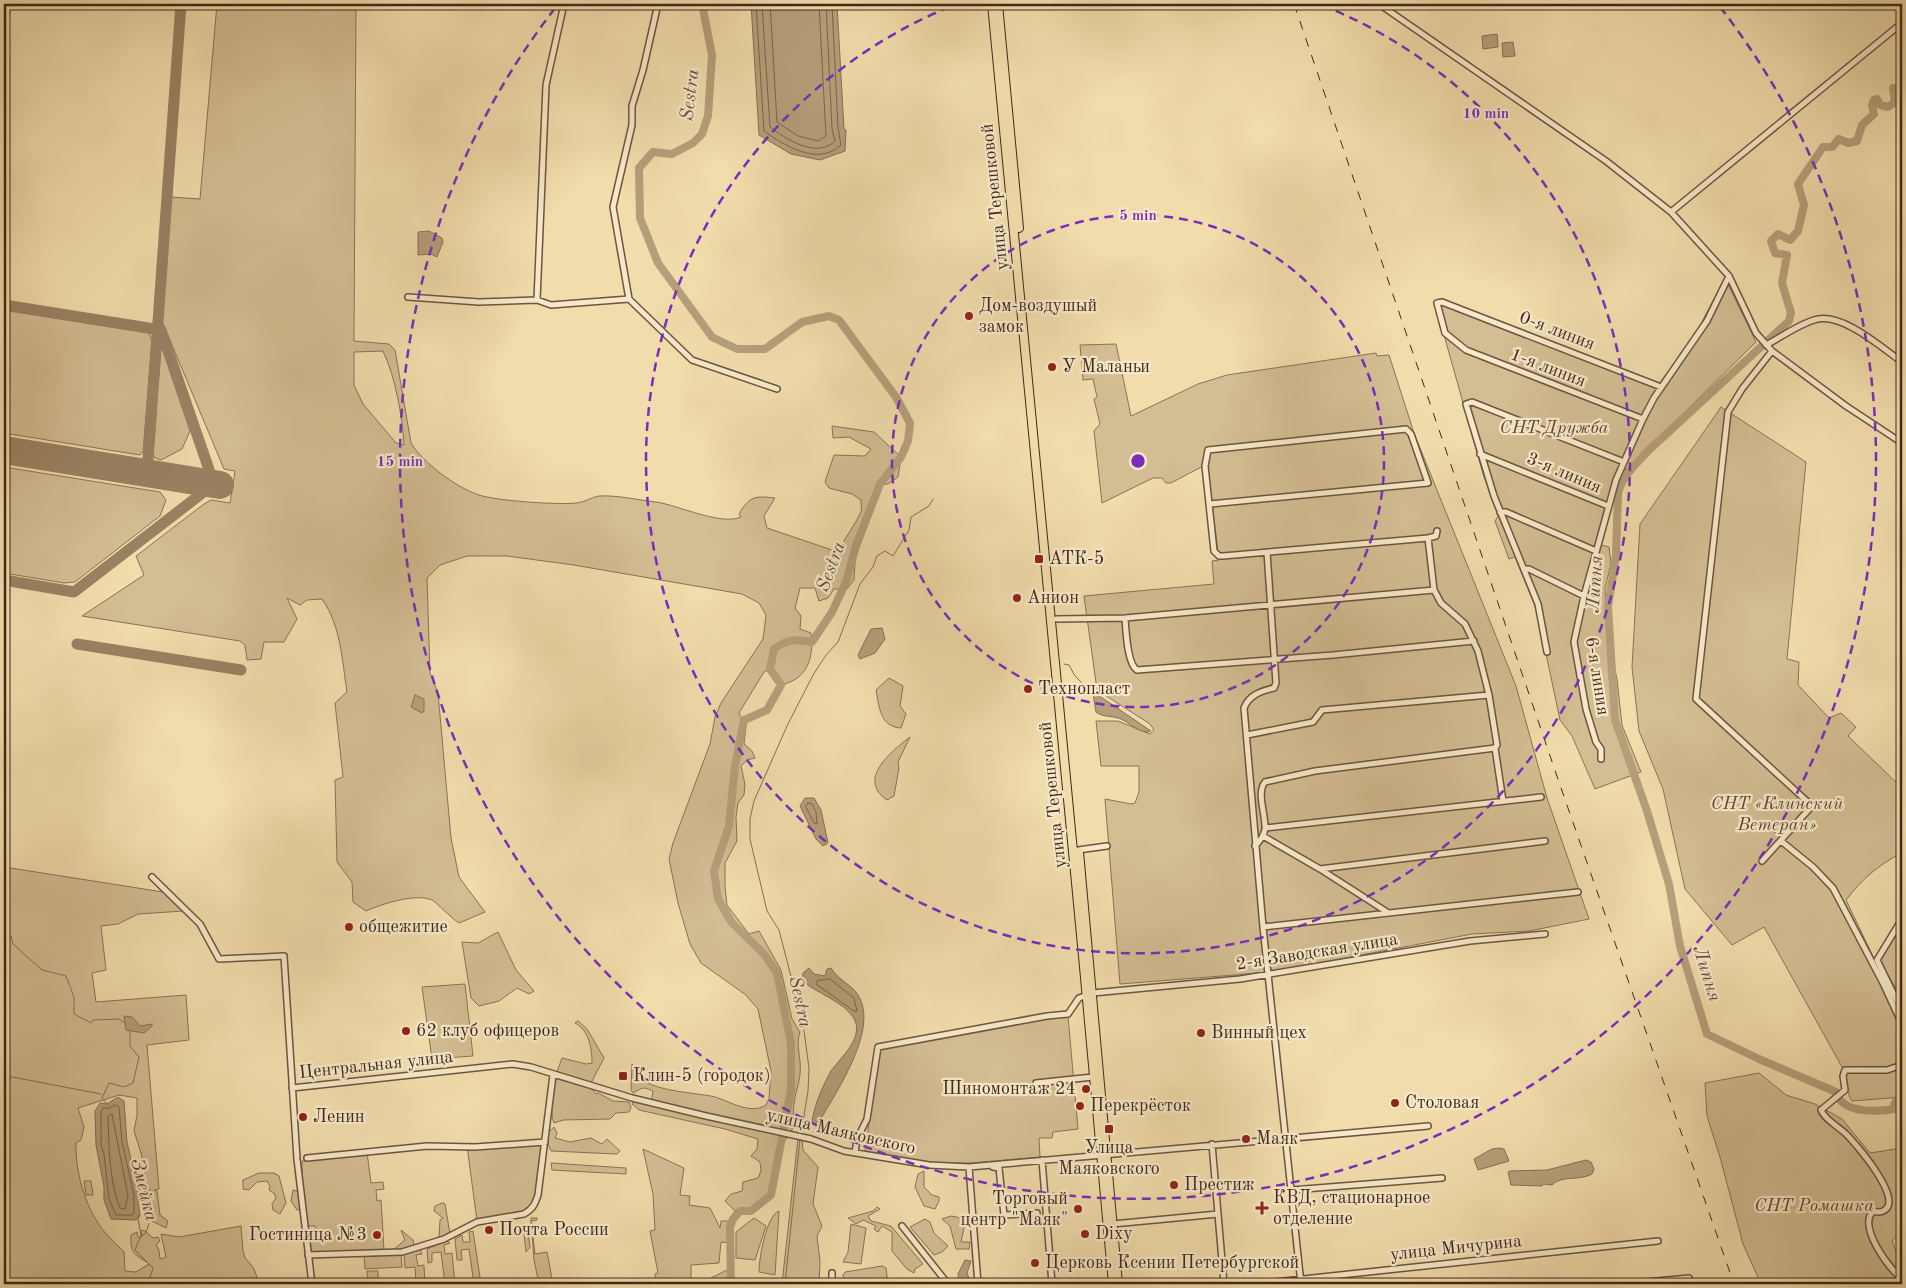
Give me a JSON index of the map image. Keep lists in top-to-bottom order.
{
  "streets": {
    "highway": ["улица Терешковой"],
    "street": [
      "0-я линия",
      "1-я линия",
      "3-я линия",
      "6-я линия",
      "2-я Заводская улица",
      "Центральная улица",
      "улица Маяковского",
      "улица Мичурина"
    ]
  },
  "crossings": [
    ["улица Терешковой", "2-я Заводская улица"],
    ["улица Терешковой", "улица Маяковского"],
    ["0-я линия", "1-я линия"],
    ["0-я линия", "6-я линия"],
    ["1-я линия", "6-я линия"],
    ["3-я линия", "6-я линия"],
    ["Центральная улица", "улица Маяковского"]
  ],
  "water": ["Sestra", "Липня", "Змейка"],
  "parks": ["СНТ Дружба", "СНТ «Клинский Ветеран»", "СНТ Ромашка"],
  "places": {
    "other": [
      "Дом-воздушый замок",
      "У Маланьи",
      "Анион",
      "Технопласт",
      "общежитие",
      "62 клуб офицеров",
      "Винный цех",
      "Шиномонтаж 24",
      "Столовая",
      "Перекрёсток",
      "Ленин",
      "Маяк",
      "Престиж",
      "Торговый центр \"Маяк\"",
      "Почта России",
      "Dixy",
      "Гостиница №3",
      "Церковь Ксении Петербургской"
    ],
    "transit": ["АТК-5", "Клин-5 (городок)", "Улица Маяковского"],
    "health": ["КВД, стационарное отделение"]
  },
  "rings": ["10 min", "5 min", "15 min"]
}
